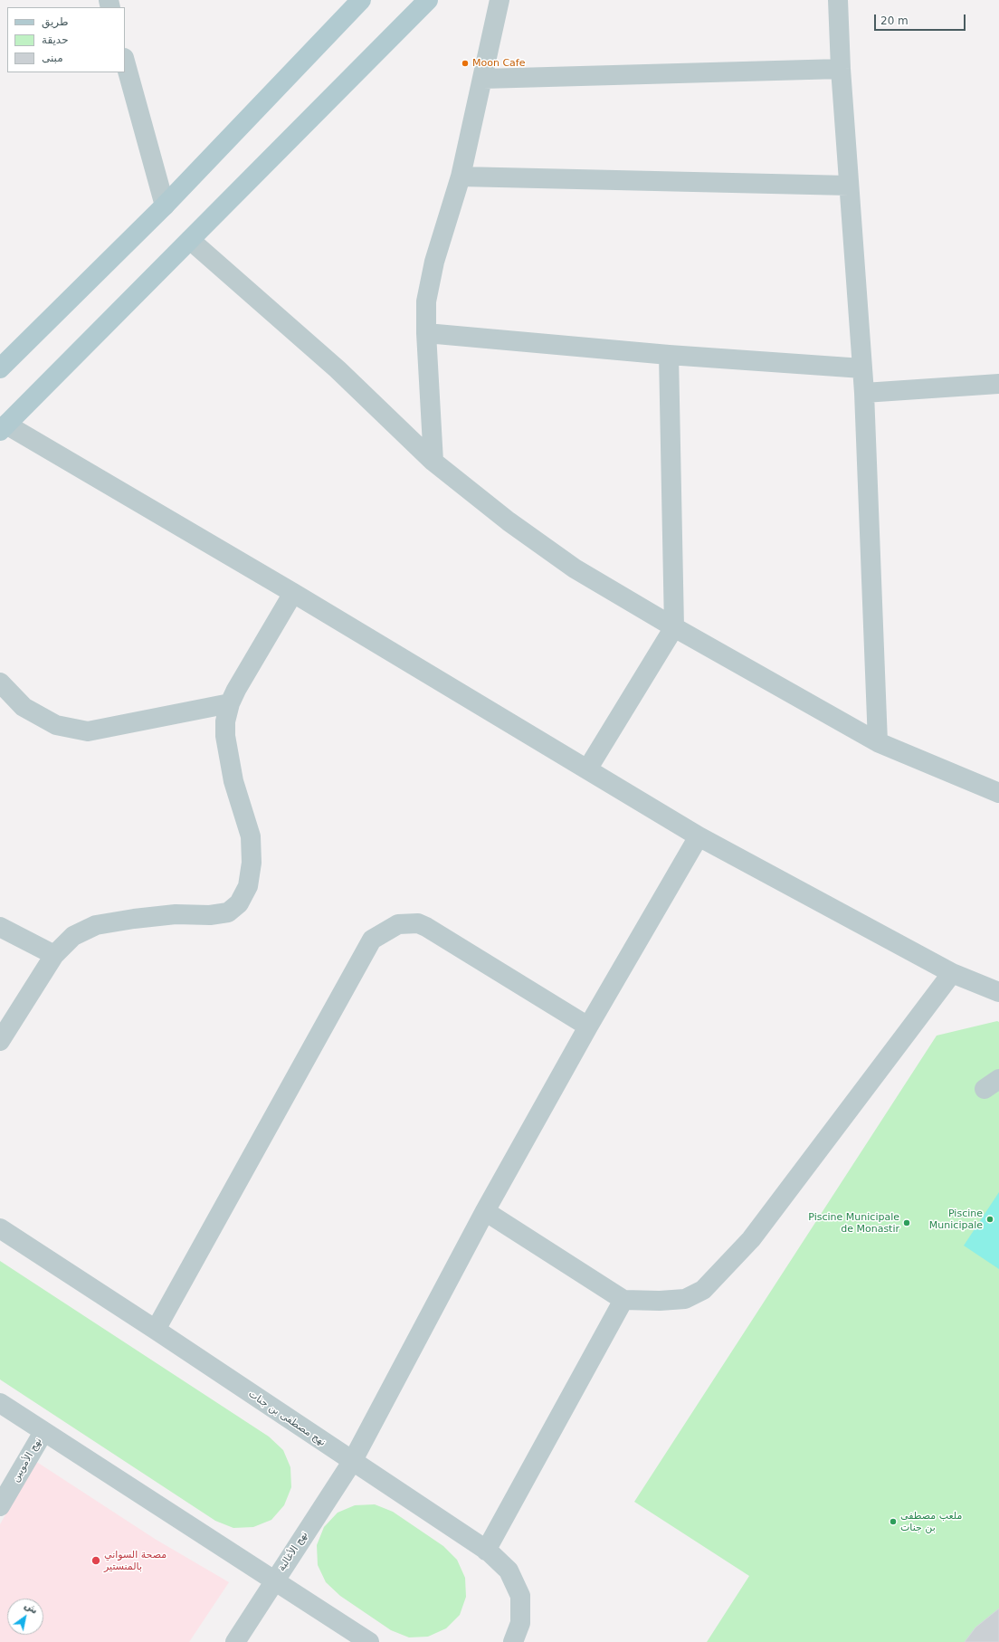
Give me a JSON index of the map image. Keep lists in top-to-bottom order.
{
  "streets": {
    "street": ["نهج مصطفى بن جنات", "نهج الأمويين", "نهج الأغالبة"]
  },
  "crossings": [
    ["نهج مصطفى بن جنات", "نهج الأغالبة"]
  ],
  "places": [
    "Moon Cafe",
    "Piscine Municipale",
    "Piscine Municipale de Monastir",
    "ملعب مصطفى بن جنات",
    "مصحة السواني بالمنستير"
  ],
  "legend": ["طريق", "حديقة", "مبنى"],
  "scale_bar": "20 m",
  "north": "top right"
}
